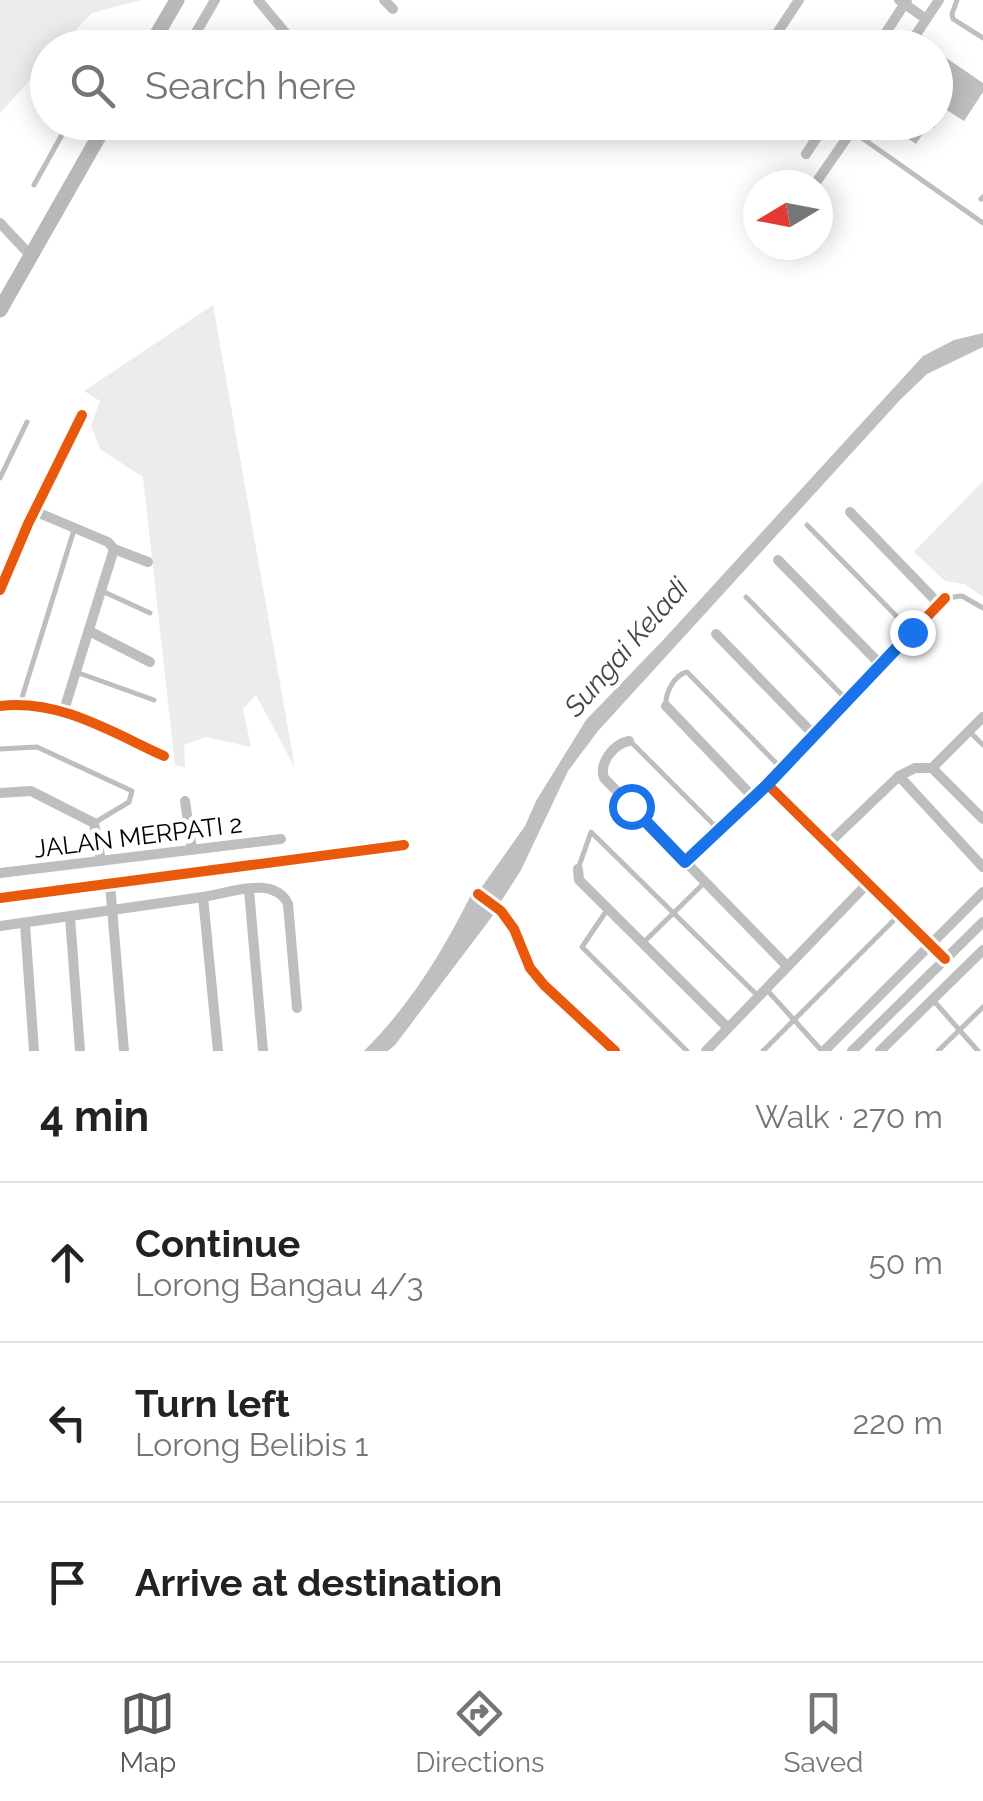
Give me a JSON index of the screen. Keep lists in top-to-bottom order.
{
  "streets": {
    "street": ["JALAN MERPATI 2"]
  },
  "water": ["Sungai Keladi"],
  "north": "left",
  "page": {
    "search": "Search here",
    "heading": ["4 min", "Walk · 270 m"],
    "list": [
      ["Continue", "Lorong Bangau 4/3", "50 m"],
      ["Turn left", "Lorong Belibis 1", "220 m"],
      "Arrive at destination"
    ],
    "nav": ["Map", "Directions", "Saved"]
  }
}
